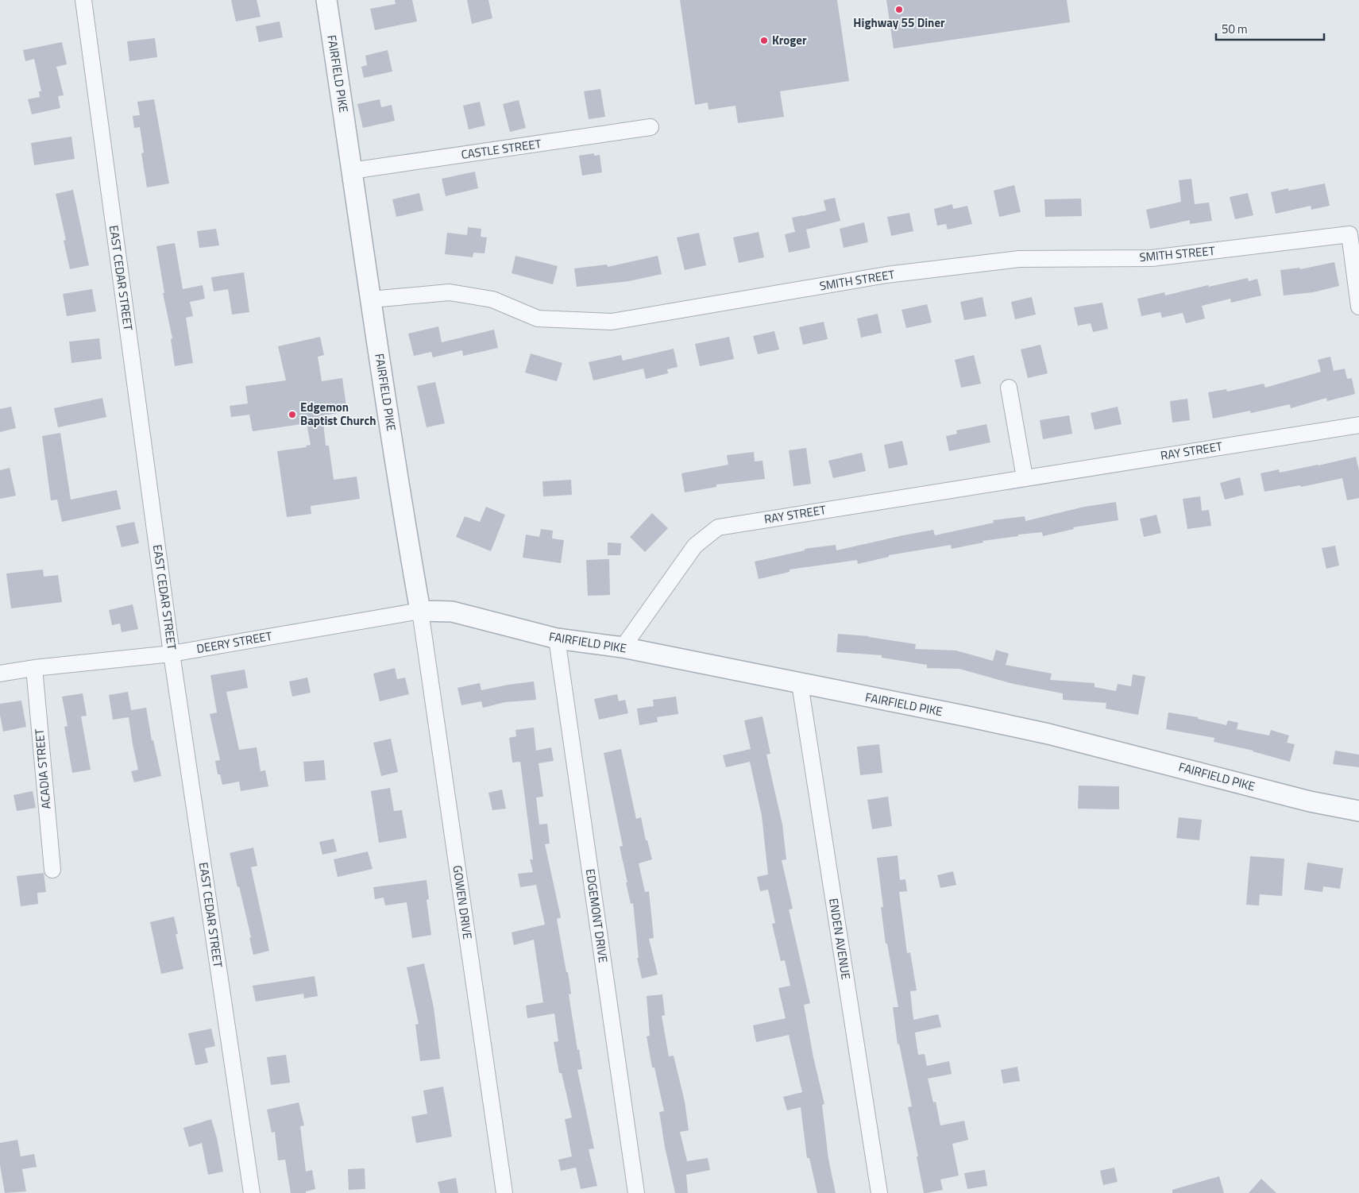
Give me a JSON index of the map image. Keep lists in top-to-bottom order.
{
  "streets": {
    "street": [
      "FAIRFIELD PIKE",
      "CASTLE STREET",
      "SMITH STREET",
      "EAST CEDAR STREET",
      "RAY STREET",
      "DEERY STREET",
      "ACADIA STREET",
      "GOWEN DRIVE",
      "EDGEMONT DRIVE",
      "ENDEN AVENUE"
    ]
  },
  "crossings": [
    ["FAIRFIELD PIKE", "CASTLE STREET"],
    ["FAIRFIELD PIKE", "SMITH STREET"],
    ["FAIRFIELD PIKE", "RAY STREET"],
    ["FAIRFIELD PIKE", "DEERY STREET"],
    ["FAIRFIELD PIKE", "GOWEN DRIVE"],
    ["FAIRFIELD PIKE", "EDGEMONT DRIVE"],
    ["FAIRFIELD PIKE", "ENDEN AVENUE"],
    ["EAST CEDAR STREET", "DEERY STREET"],
    ["DEERY STREET", "ACADIA STREET"],
    ["DEERY STREET", "GOWEN DRIVE"]
  ],
  "places": ["Highway 55 Diner", "Kroger", "Edgemon Baptist Church"],
  "scale_bar": "50 m"
}
